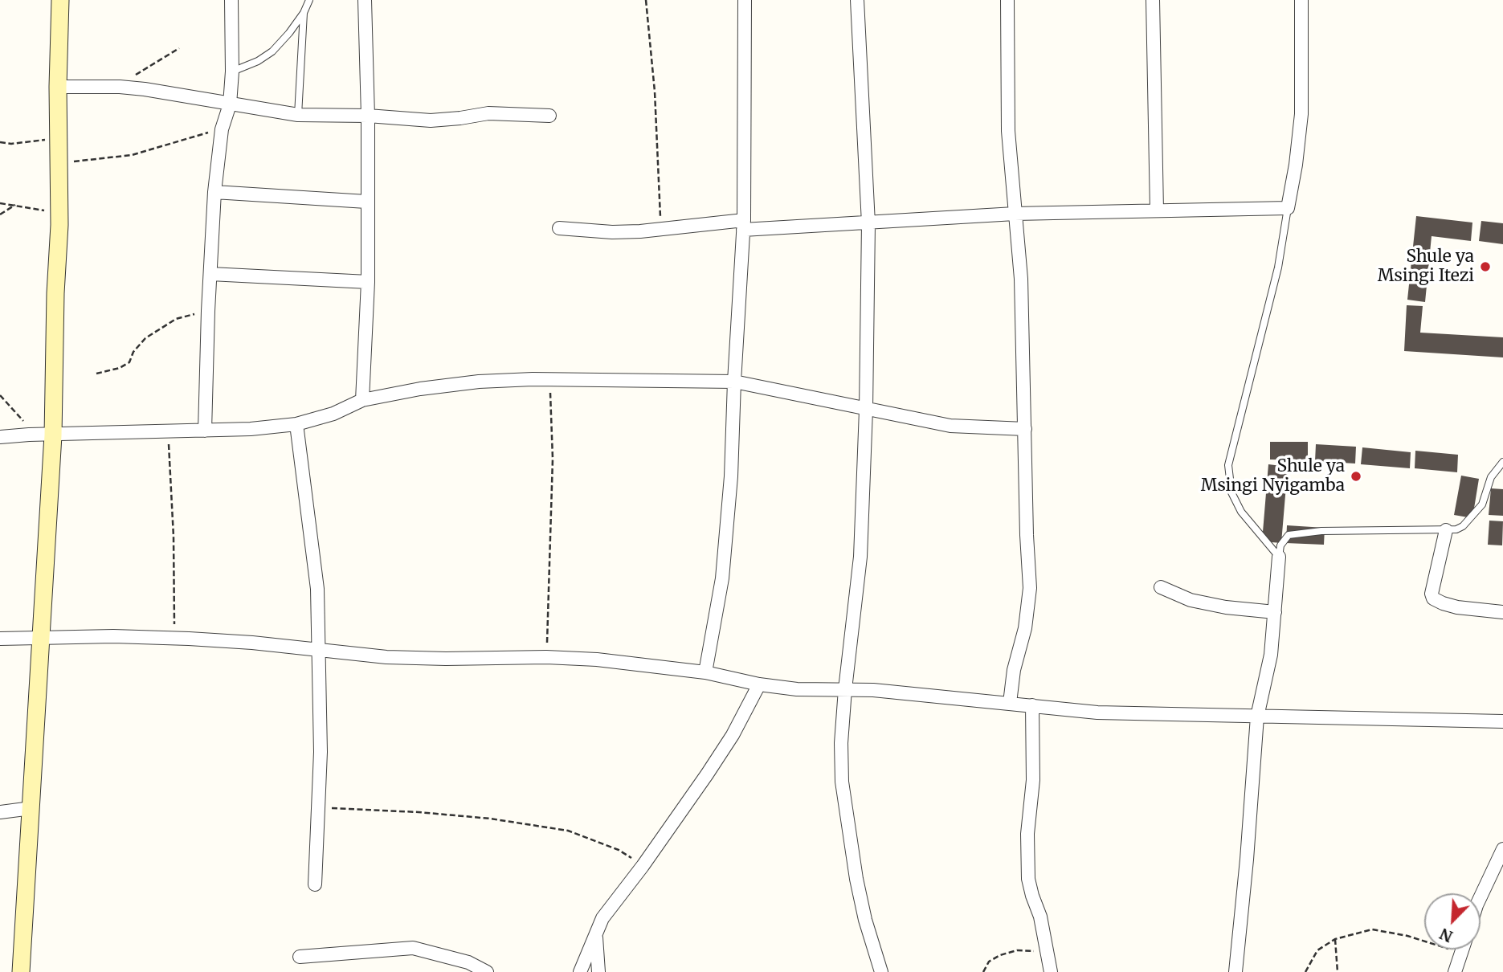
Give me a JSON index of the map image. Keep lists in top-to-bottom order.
{
  "places": ["Shule ya Msingi Itezi", "Shule ya Msingi Nyigamba"],
  "north": "bottom left"
}
